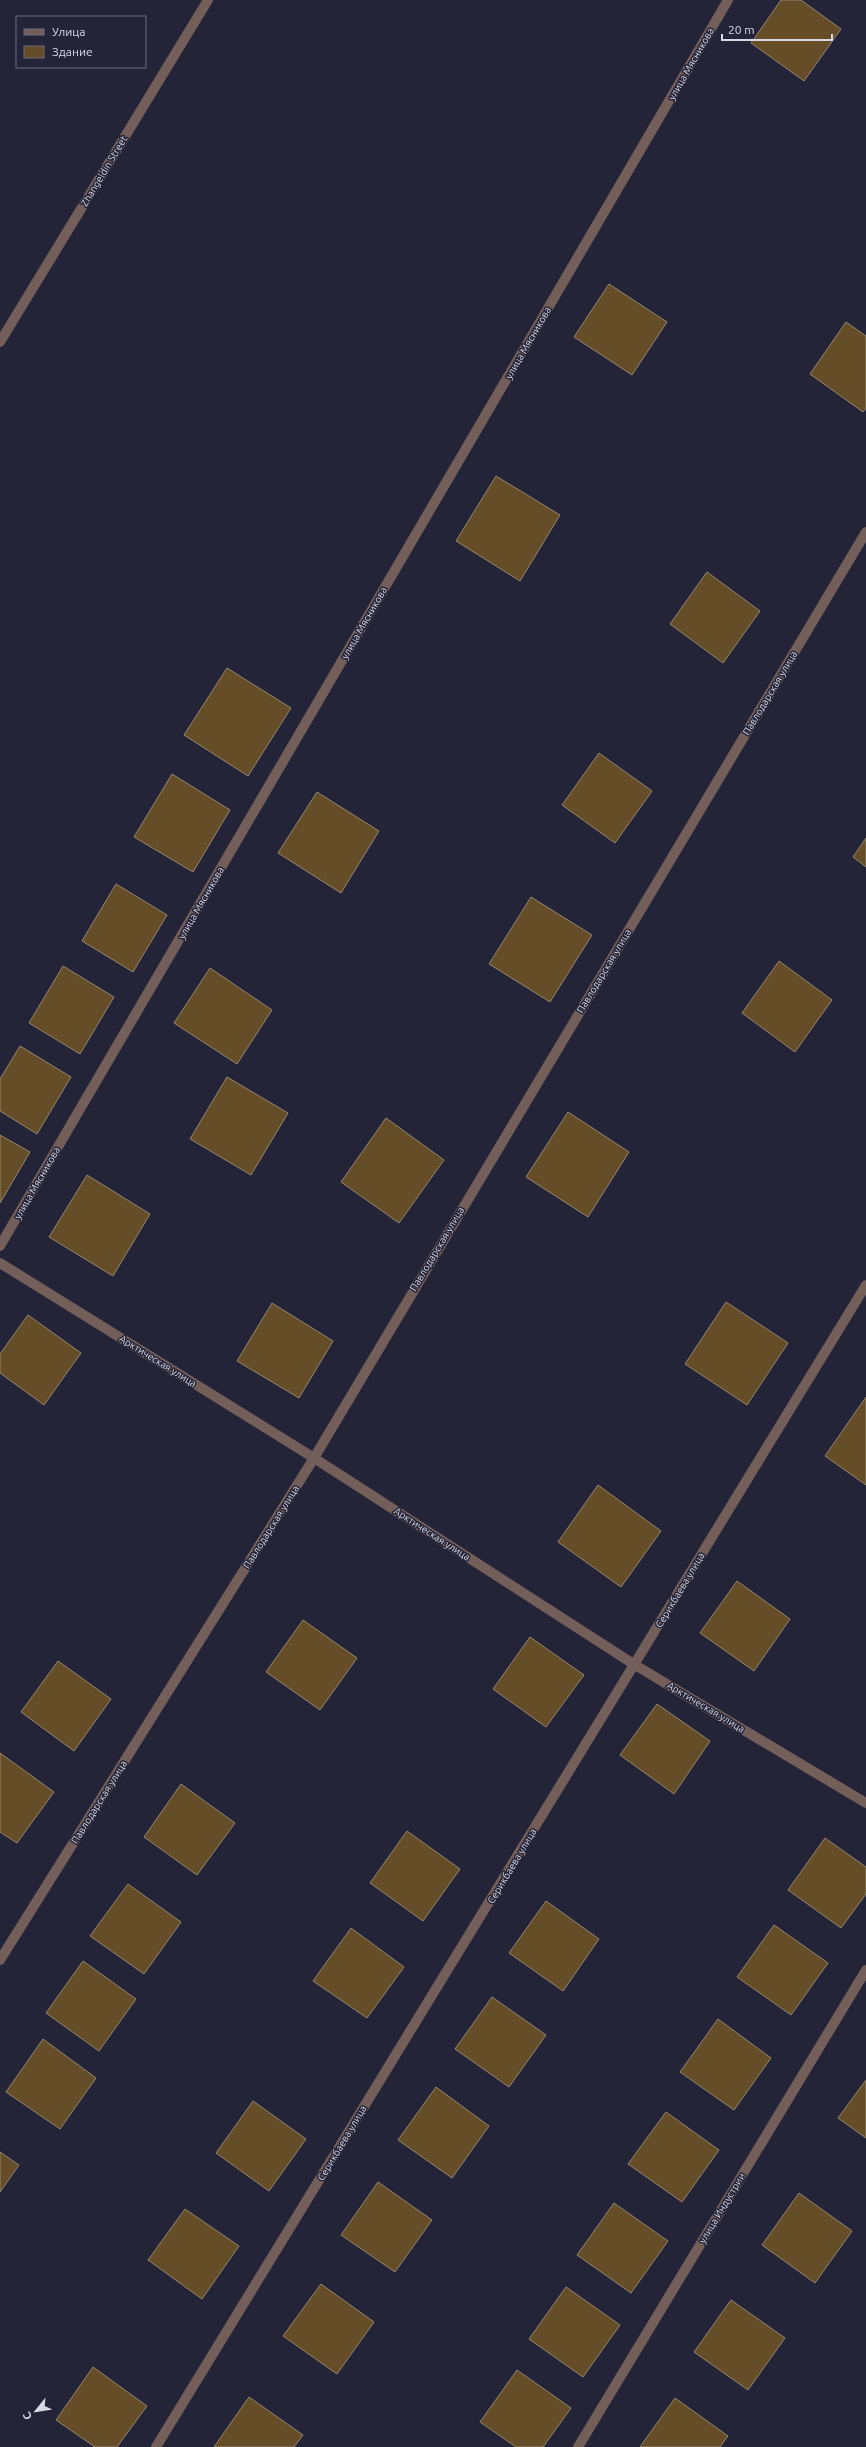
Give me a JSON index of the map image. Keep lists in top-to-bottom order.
{
  "streets": {
    "street": [
      "улица Мясникова",
      "Zhangeldin Street",
      "Павлодарская улица",
      "Арктическая улица",
      "Серикбаева улица",
      "улица Индустрии"
    ]
  },
  "crossings": [
    ["Павлодарская улица", "Арктическая улица"],
    ["Арктическая улица", "Серикбаева улица"]
  ],
  "legend": ["Улица", "Здание"],
  "scale_bar": "20 m",
  "north": "bottom left"
}
